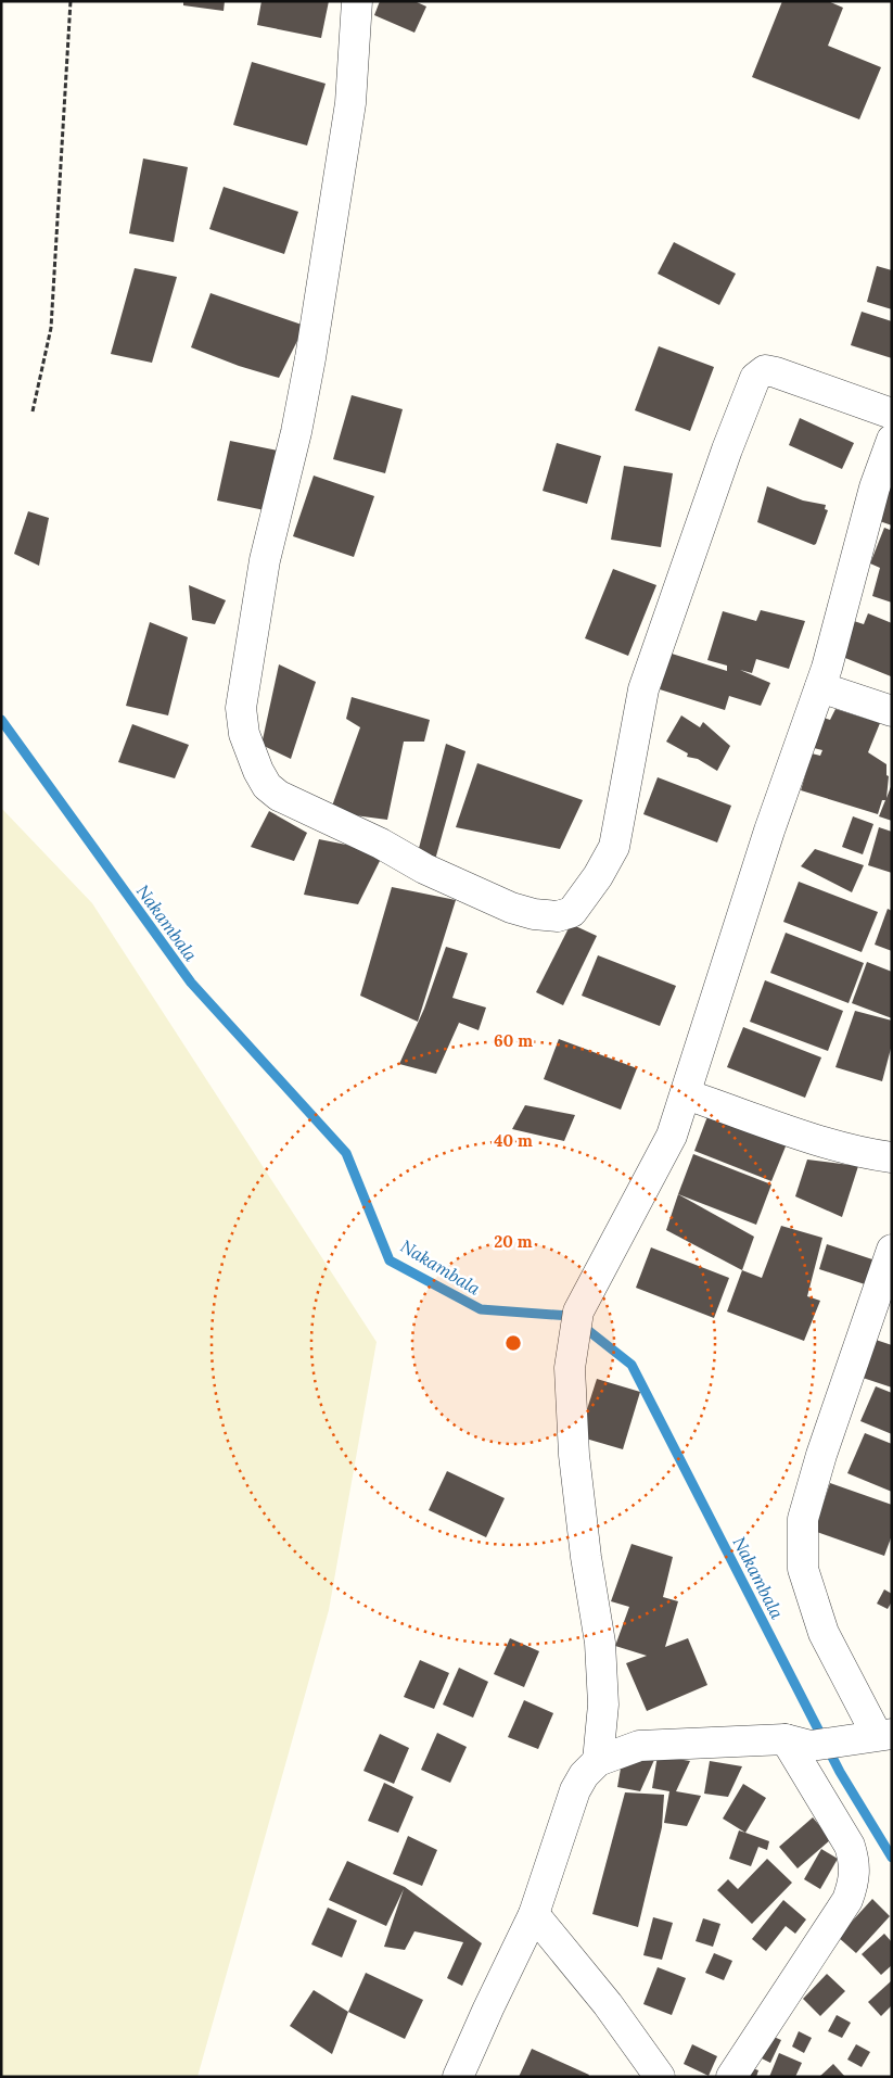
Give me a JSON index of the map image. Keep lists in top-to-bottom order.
{
  "water": ["Nakambala"],
  "rings": ["60 m", "40 m", "20 m"]
}
